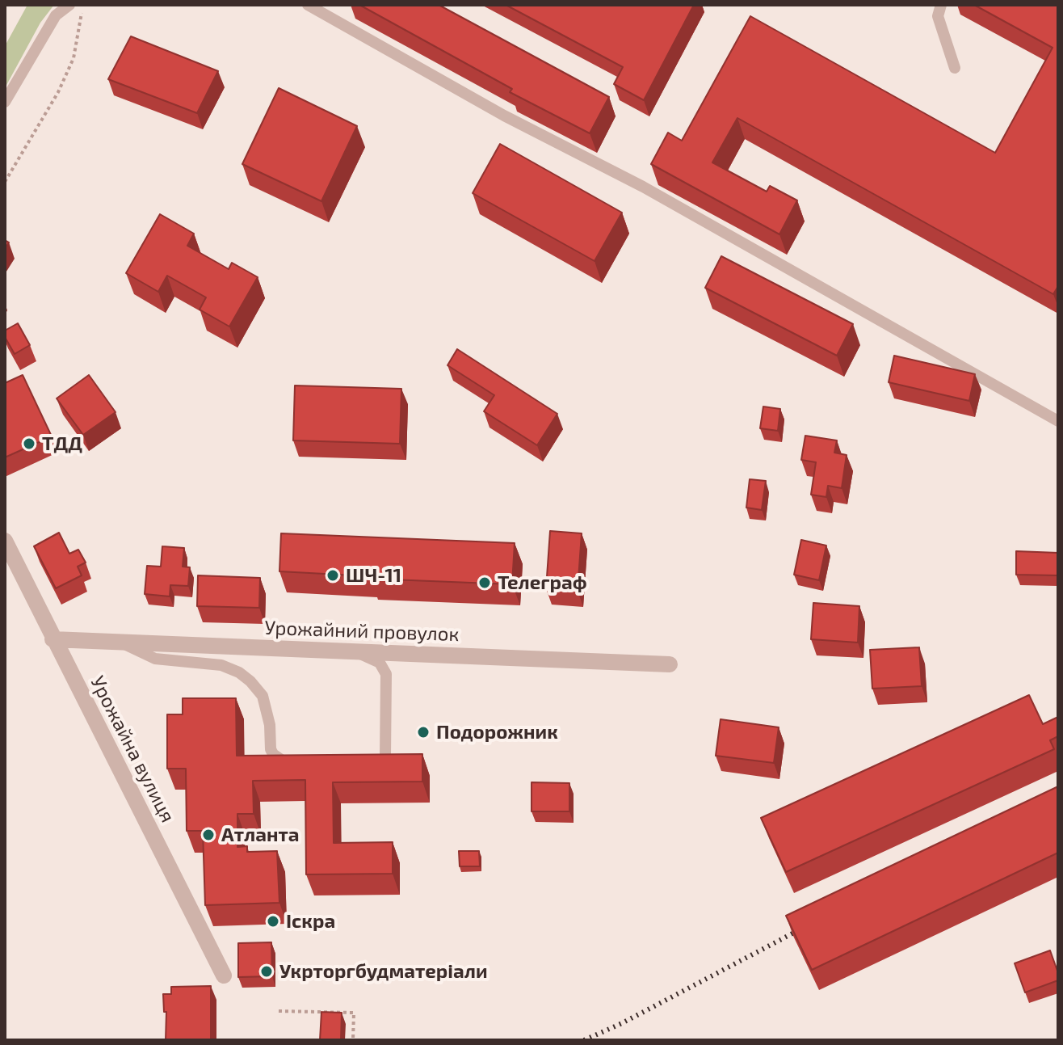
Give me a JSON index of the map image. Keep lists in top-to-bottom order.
{
  "streets": {
    "street": ["Урожайний провулок", "Урожайна вулиця"]
  },
  "crossings": [
    ["Урожайний провулок", "Урожайна вулиця"]
  ],
  "places": [
    "ТДД",
    "ШЧ-11",
    "Телеграф",
    "Подорожник",
    "Атланта",
    "Іскра",
    "Укрторгбудматеріали"
  ]
}
